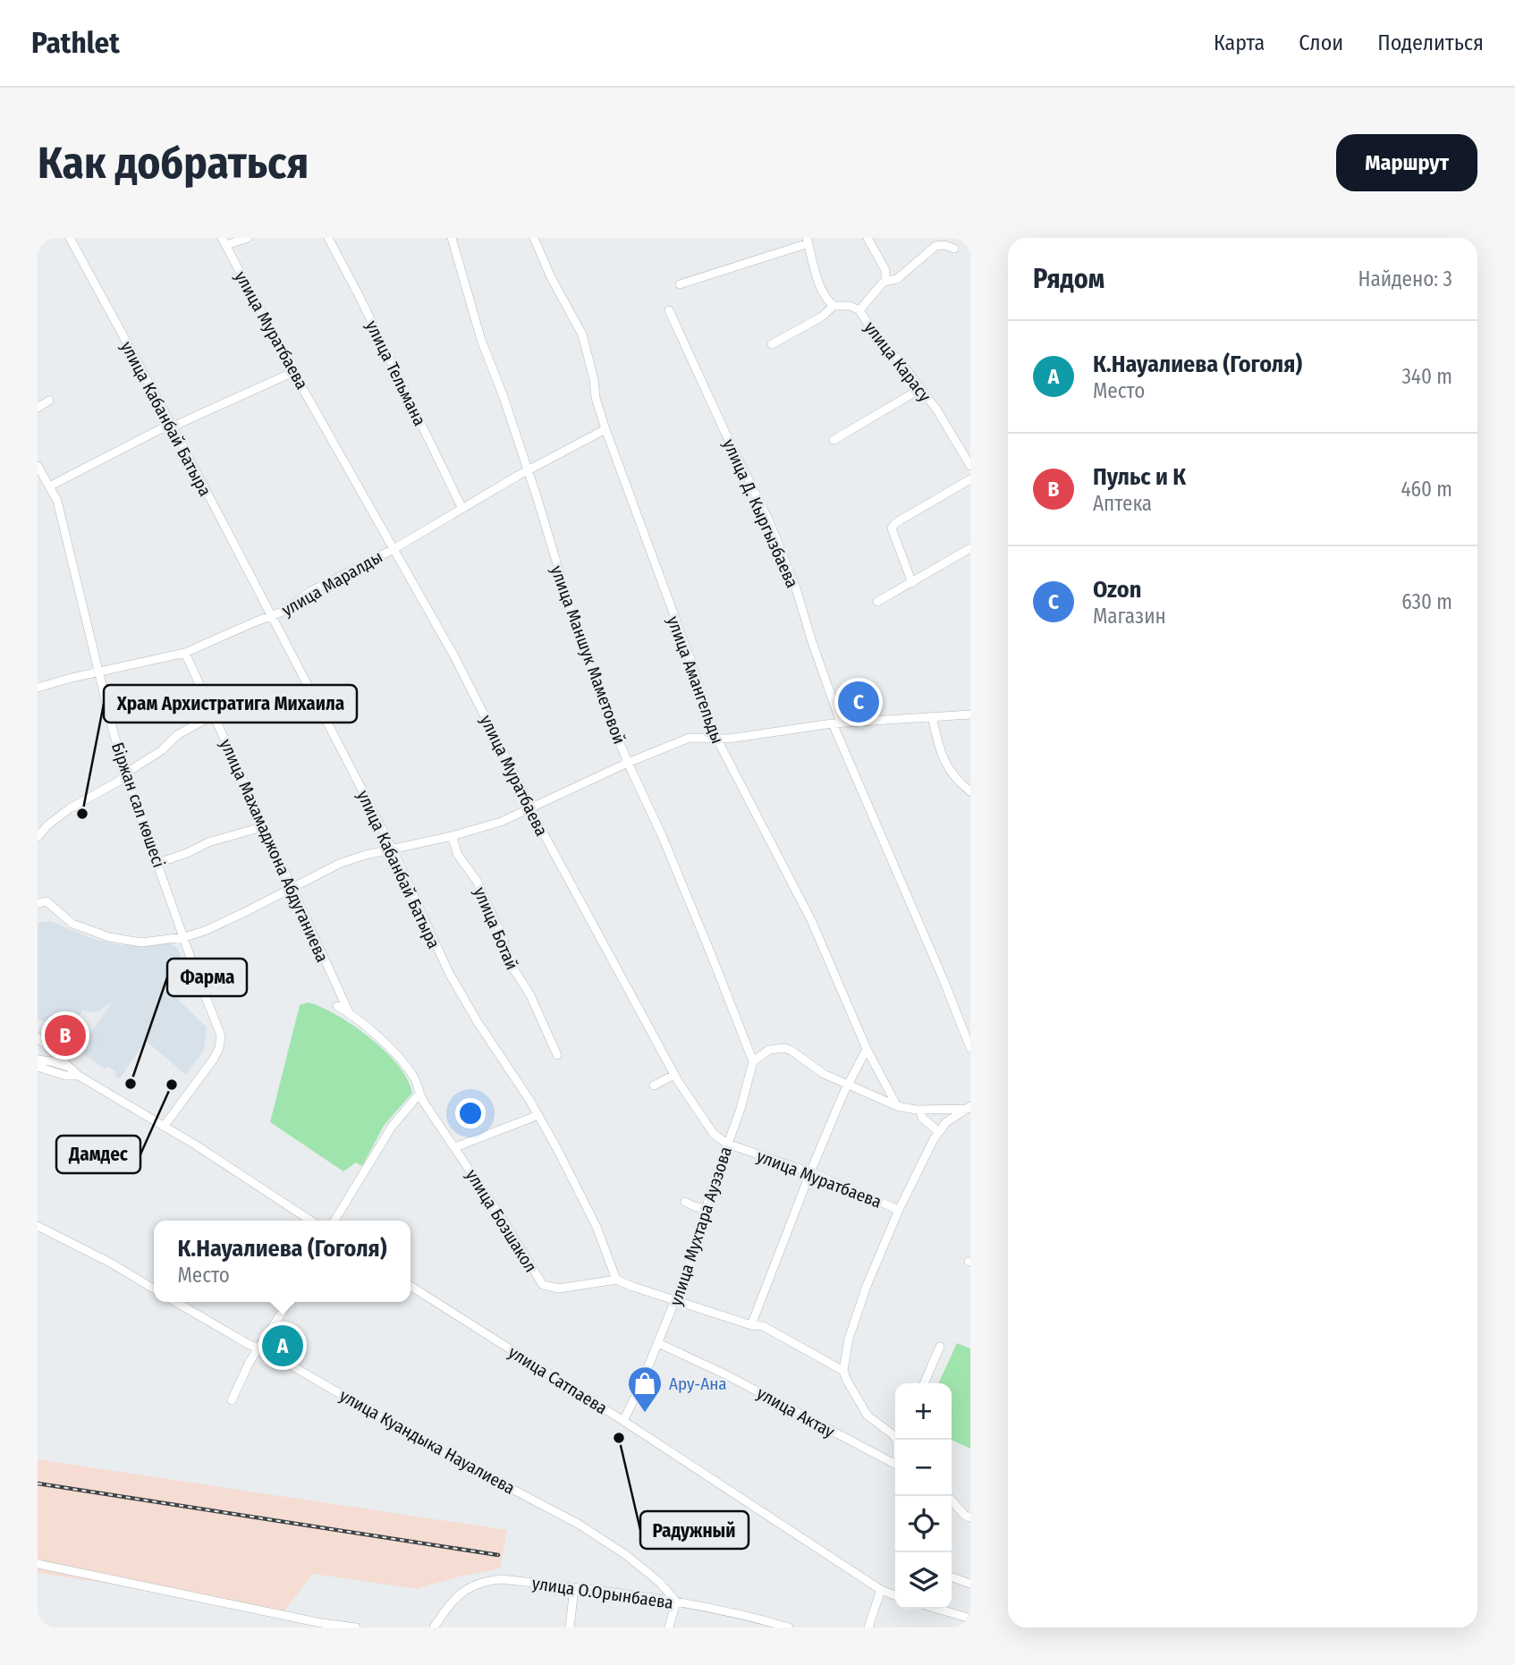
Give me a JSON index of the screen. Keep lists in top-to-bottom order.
{
  "streets": {
    "street": [
      "улица Муратбаева",
      "улица Карасу",
      "улица Тельмана",
      "улица Кабанбай Батыра",
      "улица Д. Кыргызбаева",
      "улица Маралды",
      "улица Маншук Маметовой",
      "улица Амангельды",
      "Біржан сал көшесі",
      "улица Махамаджона Абдуганиева",
      "улица Ботай",
      "улица Бозшакол",
      "улица Мухтара Ауэзова",
      "улица Сатпаева",
      "улица Актау",
      "улица Куандыка Науалиева",
      "улица О.Орынбаева"
    ]
  },
  "crossings": [
    ["улица Муратбаева", "улица Маралды"],
    ["улица Муратбаева", "улица Мухтара Ауэзова"],
    ["улица Тельмана", "улица Маралды"],
    ["улица Кабанбай Батыра", "улица Маралды"],
    ["улица Кабанбай Батыра", "улица Бозшакол"],
    ["улица Маралды", "улица Маншук Маметовой"],
    ["улица Маралды", "улица Амангельды"],
    ["улица Маралды", "Біржан сал көшесі"],
    ["улица Маралды", "улица Махамаджона Абдуганиева"],
    ["улица Маншук Маметовой", "улица Мухтара Ауэзова"],
    ["улица Махамаджона Абдуганиева", "улица Бозшакол"],
    ["улица Мухтара Ауэзова", "улица Сатпаева"],
    ["улица Мухтара Ауэзова", "улица Актау"],
    ["улица Куандыка Науалиева", "улица О.Орынбаева"]
  ],
  "places": {
    "other": [
      "Храм Архистратига Михаила",
      "Фарма",
      "Дамдес",
      "Радужный"
    ],
    "shop": ["Ару-Ана"]
  },
  "page": {
    "header": "Pathlet",
    "nav": ["Карта", "Слои", "Поделиться"],
    "buttons": "Маршрут",
    "title": "Как добраться",
    "heading": ["Рядом", "Найдено: 3"],
    "list": [
      {
        "mark": "A",
        "name": "К.Науалиева (Гоголя)",
        "note": "Место",
        "value": "340 m"
      },
      {
        "mark": "B",
        "name": "Пульс и К",
        "note": "Аптека",
        "value": "460 m"
      },
      {
        "mark": "C",
        "name": "Ozon",
        "note": "Магазин",
        "value": "630 m"
      }
    ],
    "pins": ["C", "B", "A"],
    "popup": ["К.Науалиева (Гоголя)", "Место"],
    "map_buttons": ["+", "−"]
  }
}
